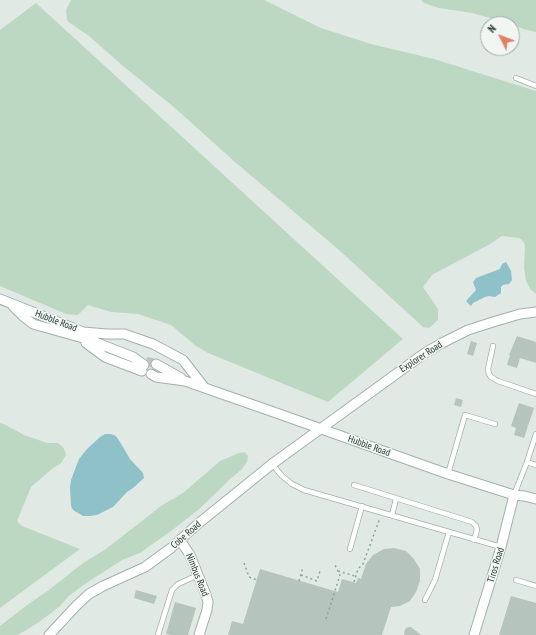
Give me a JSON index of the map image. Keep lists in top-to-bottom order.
{
  "streets": {
    "street": [
      "Hubble Road",
      "Explorer Road",
      "Cobe Road",
      "Tiros Road",
      "Nimbus Road"
    ]
  },
  "crossings": [
    ["Hubble Road", "Explorer Road"],
    ["Hubble Road", "Cobe Road"],
    ["Hubble Road", "Tiros Road"],
    ["Explorer Road", "Cobe Road"],
    ["Cobe Road", "Nimbus Road"]
  ],
  "north": "top left"
}
